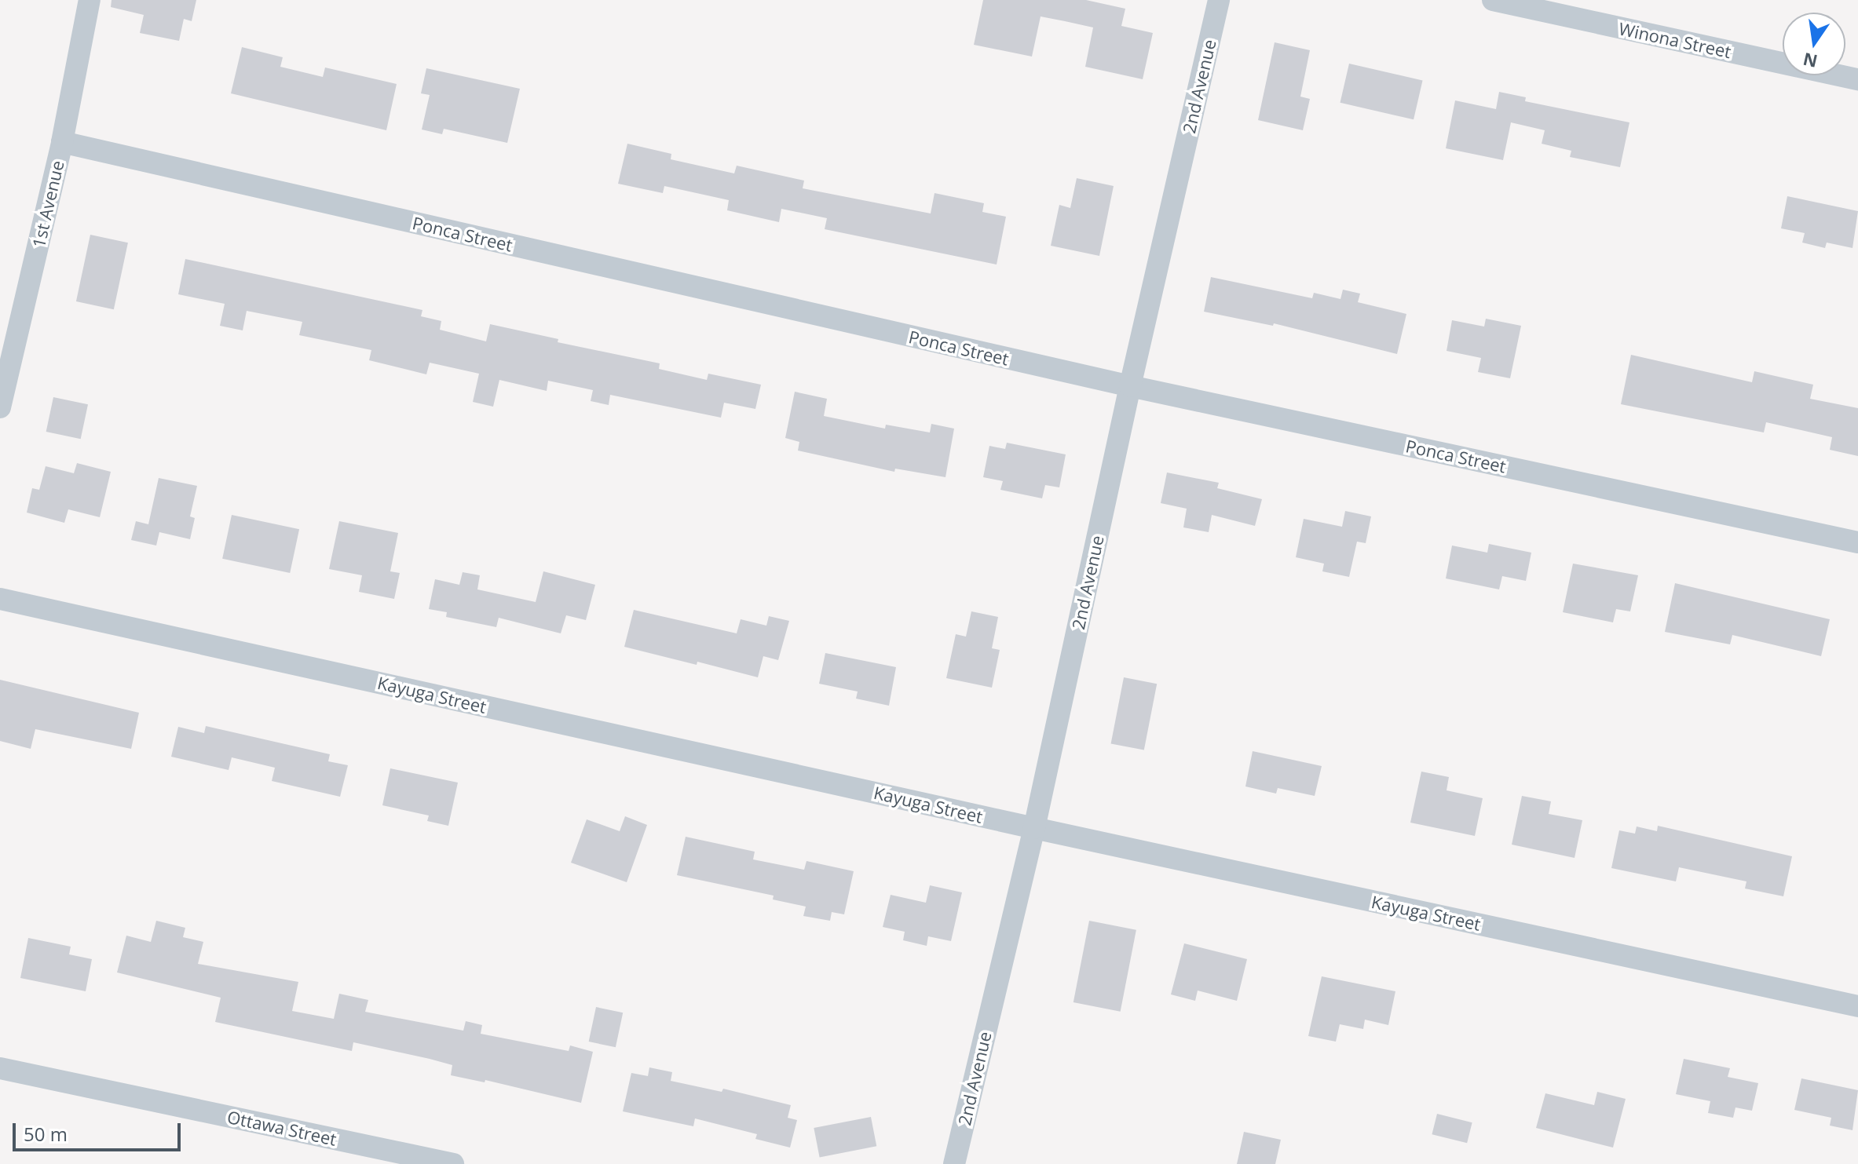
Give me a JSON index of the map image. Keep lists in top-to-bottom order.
{
  "streets": {
    "street": [
      "Winona Street",
      "2nd Avenue",
      "1st Avenue",
      "Ponca Street",
      "Kayuga Street",
      "Ottawa Street"
    ]
  },
  "crossings": [
    ["2nd Avenue", "Ponca Street"],
    ["2nd Avenue", "Kayuga Street"],
    ["1st Avenue", "Ponca Street"]
  ],
  "scale_bar": "50 m",
  "north": "bottom"
}
